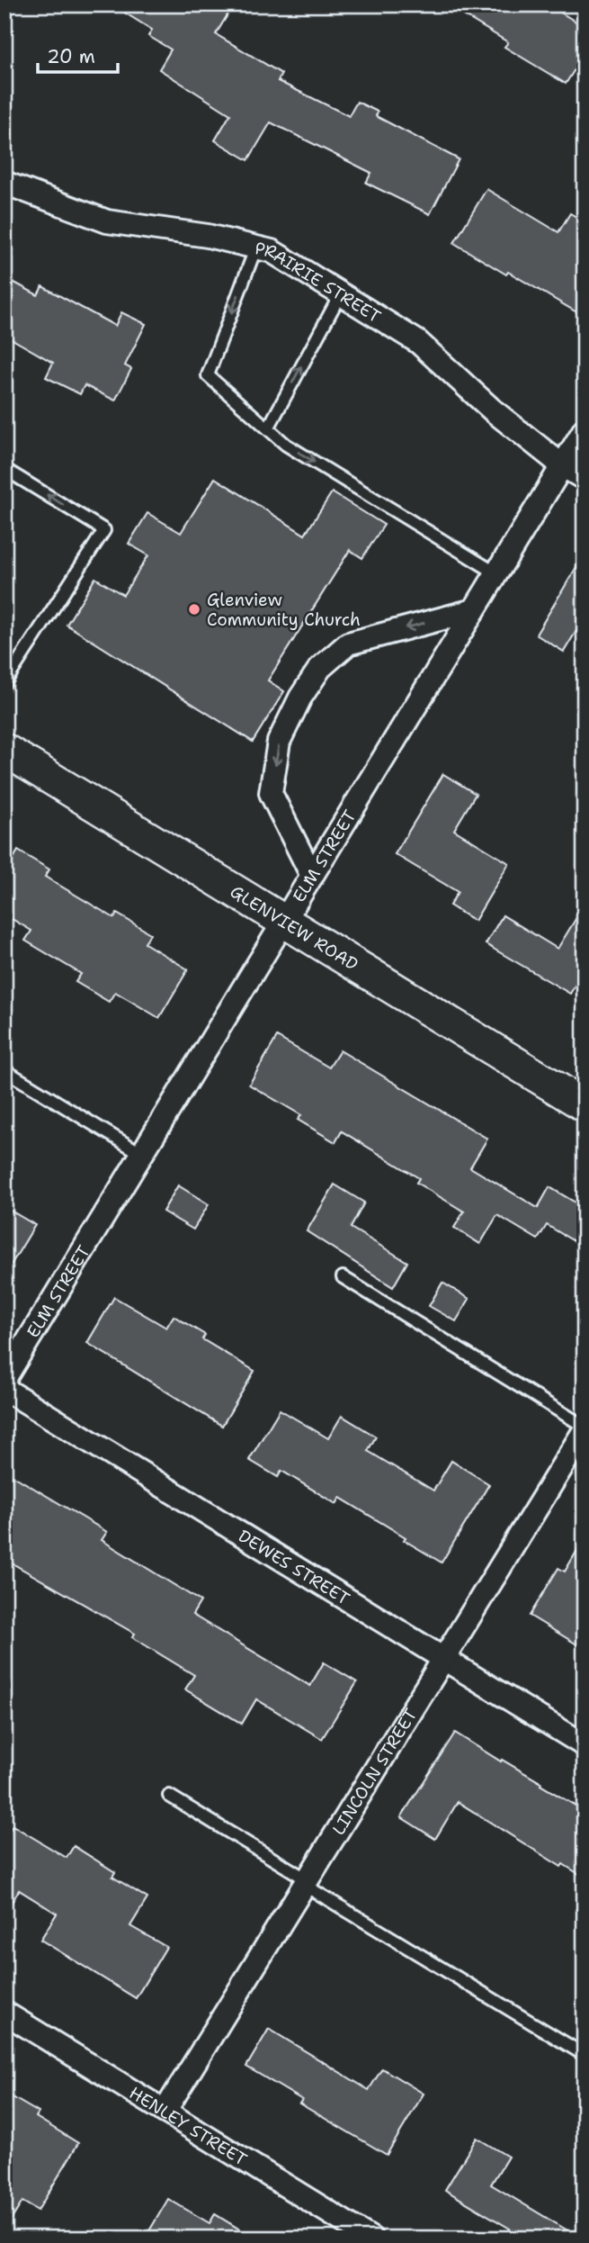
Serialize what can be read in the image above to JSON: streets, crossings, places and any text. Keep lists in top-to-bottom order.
{
  "streets": {
    "main road": ["GLENVIEW ROAD"],
    "street": [
      "PRAIRIE STREET",
      "ELM STREET",
      "DEWES STREET",
      "LINCOLN STREET",
      "HENLEY STREET"
    ]
  },
  "crossings": [
    ["PRAIRIE STREET", "ELM STREET"],
    ["ELM STREET", "GLENVIEW ROAD"],
    ["DEWES STREET", "LINCOLN STREET"],
    ["LINCOLN STREET", "HENLEY STREET"]
  ],
  "places": ["Glenview Community Church"],
  "scale_bar": "20 m"
}
